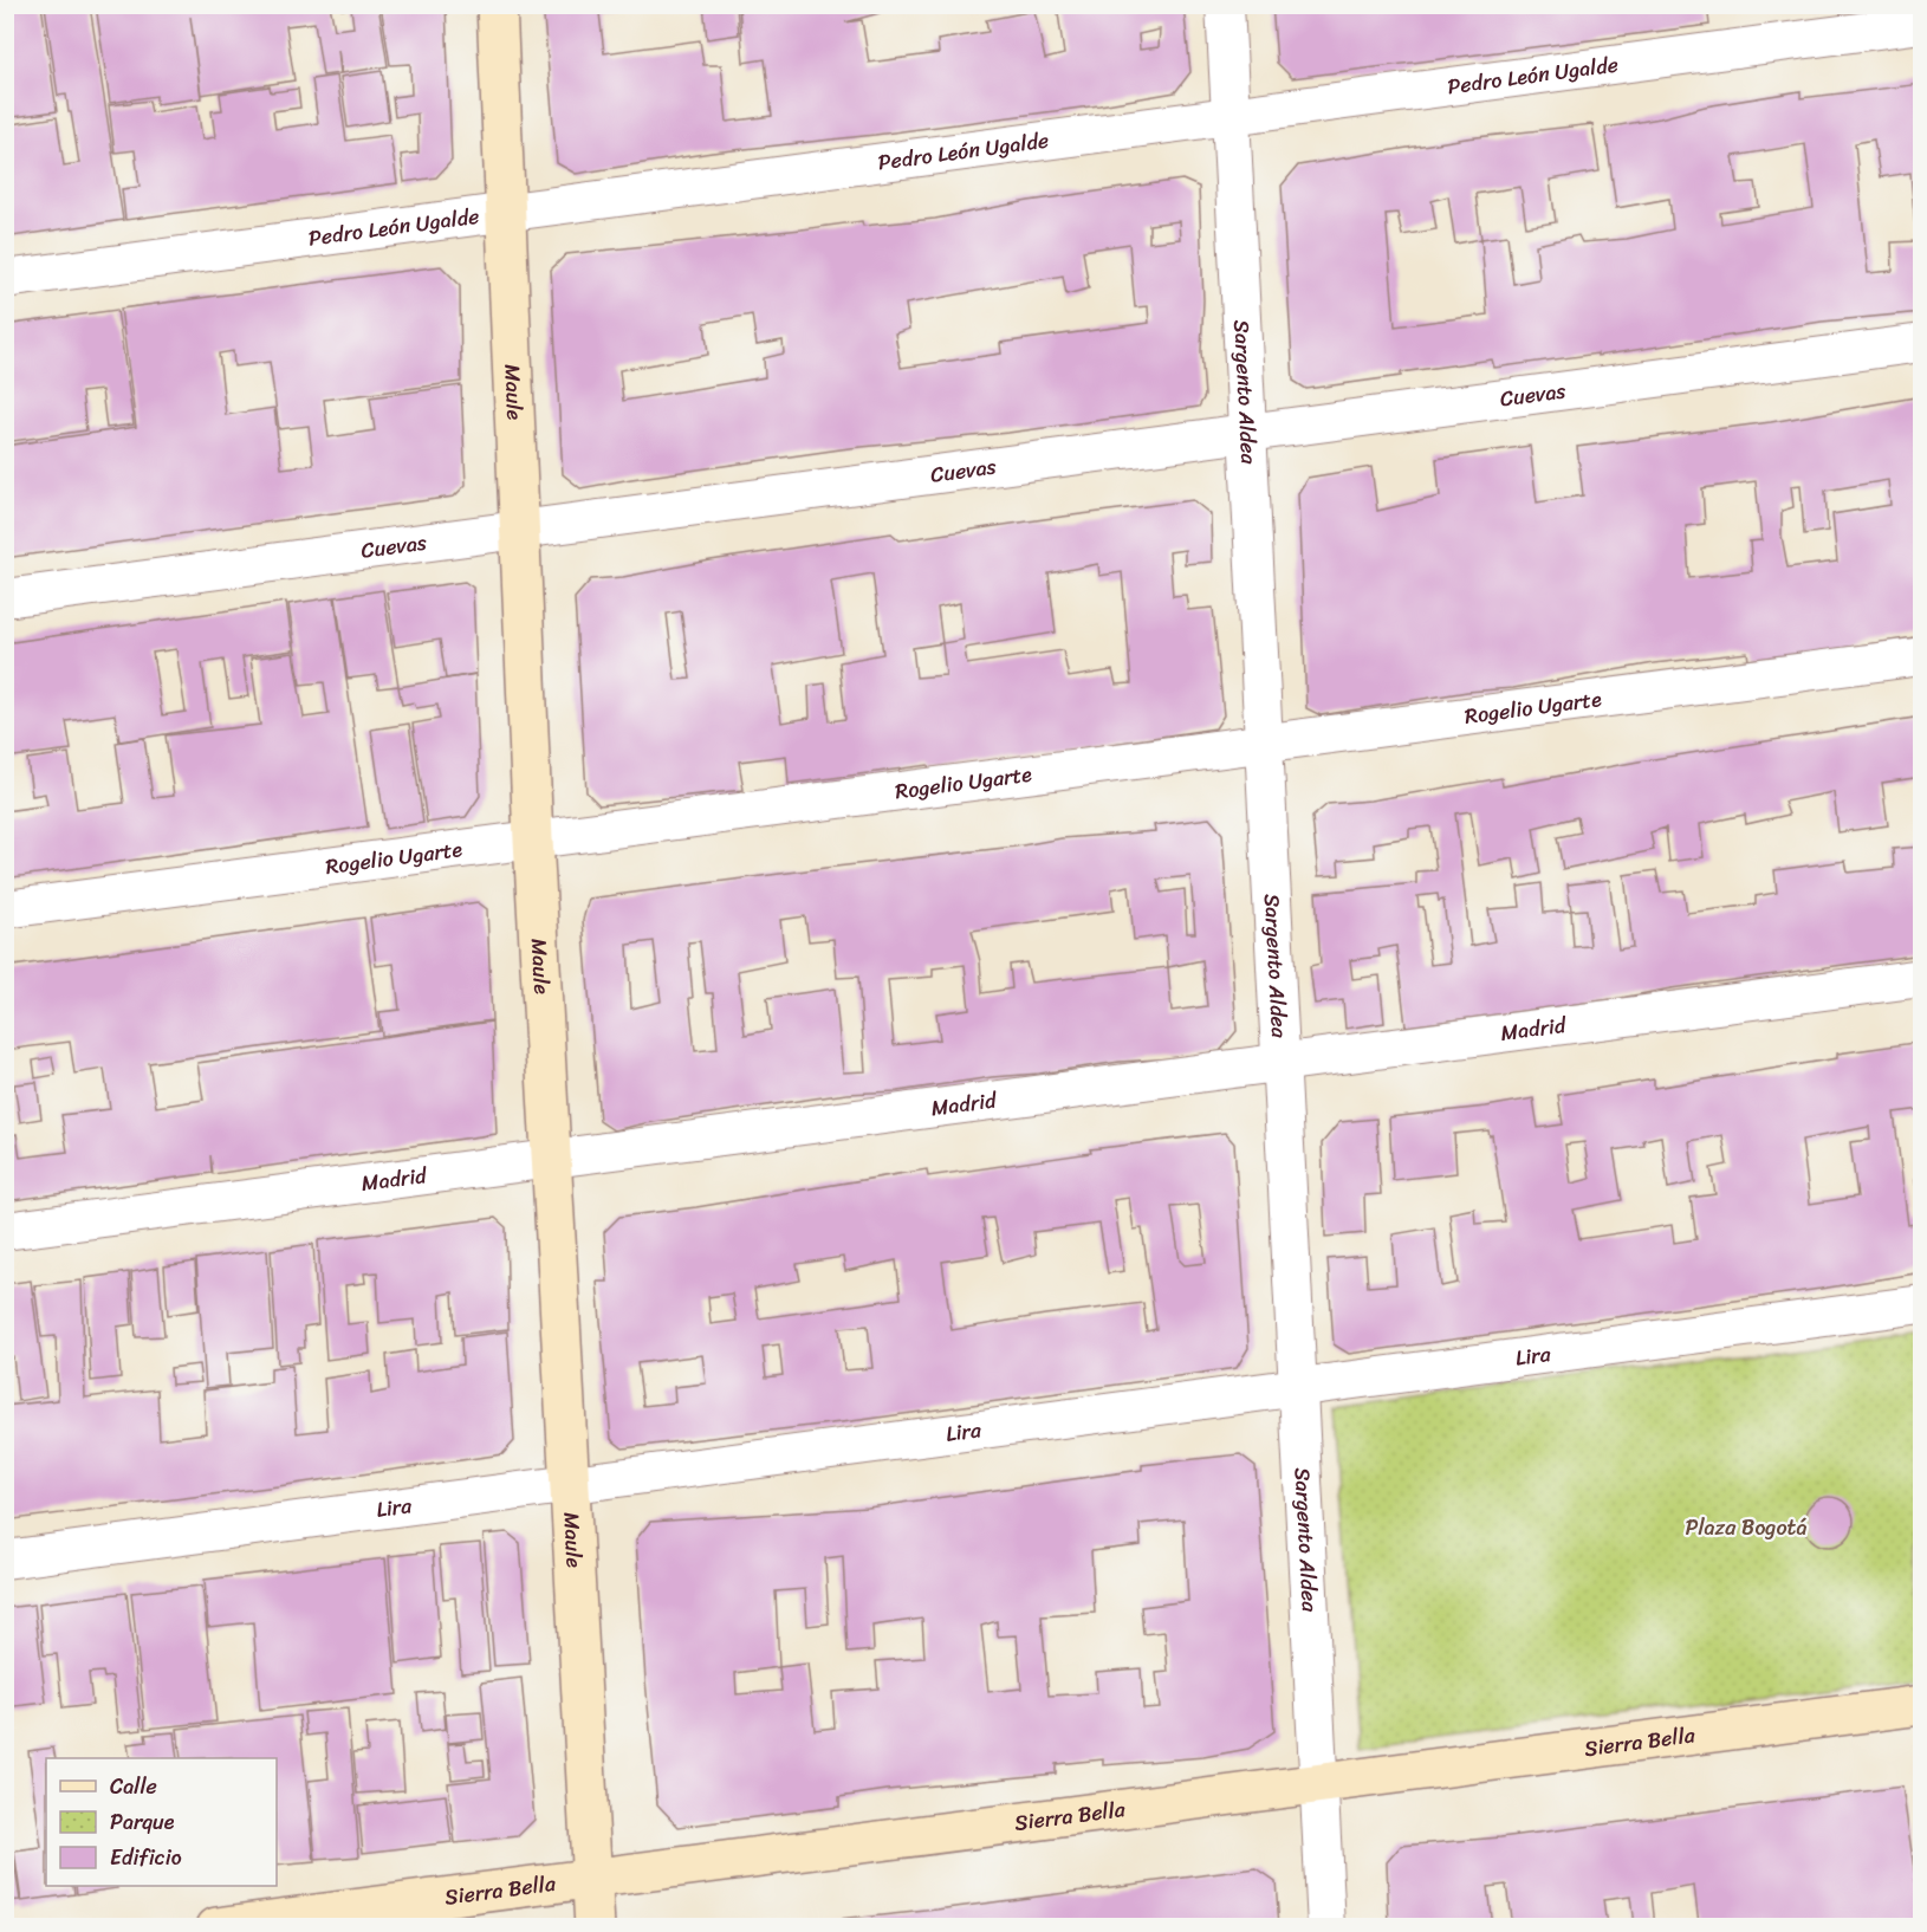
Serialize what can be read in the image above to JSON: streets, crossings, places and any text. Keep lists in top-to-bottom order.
{
  "streets": {
    "street": [
      "Pedro León Ugalde",
      "Maule",
      "Sargento Aldea",
      "Cuevas",
      "Rogelio Ugarte",
      "Madrid",
      "Lira",
      "Sierra Bella"
    ]
  },
  "crossings": [
    ["Pedro León Ugalde", "Maule"],
    ["Pedro León Ugalde", "Sargento Aldea"],
    ["Maule", "Cuevas"],
    ["Maule", "Rogelio Ugarte"],
    ["Maule", "Madrid"],
    ["Maule", "Lira"],
    ["Maule", "Sierra Bella"],
    ["Sargento Aldea", "Cuevas"],
    ["Sargento Aldea", "Rogelio Ugarte"],
    ["Sargento Aldea", "Madrid"],
    ["Sargento Aldea", "Lira"],
    ["Sargento Aldea", "Sierra Bella"]
  ],
  "parks": ["Plaza Bogotá"],
  "legend": ["Calle", "Parque", "Edificio"]
}
